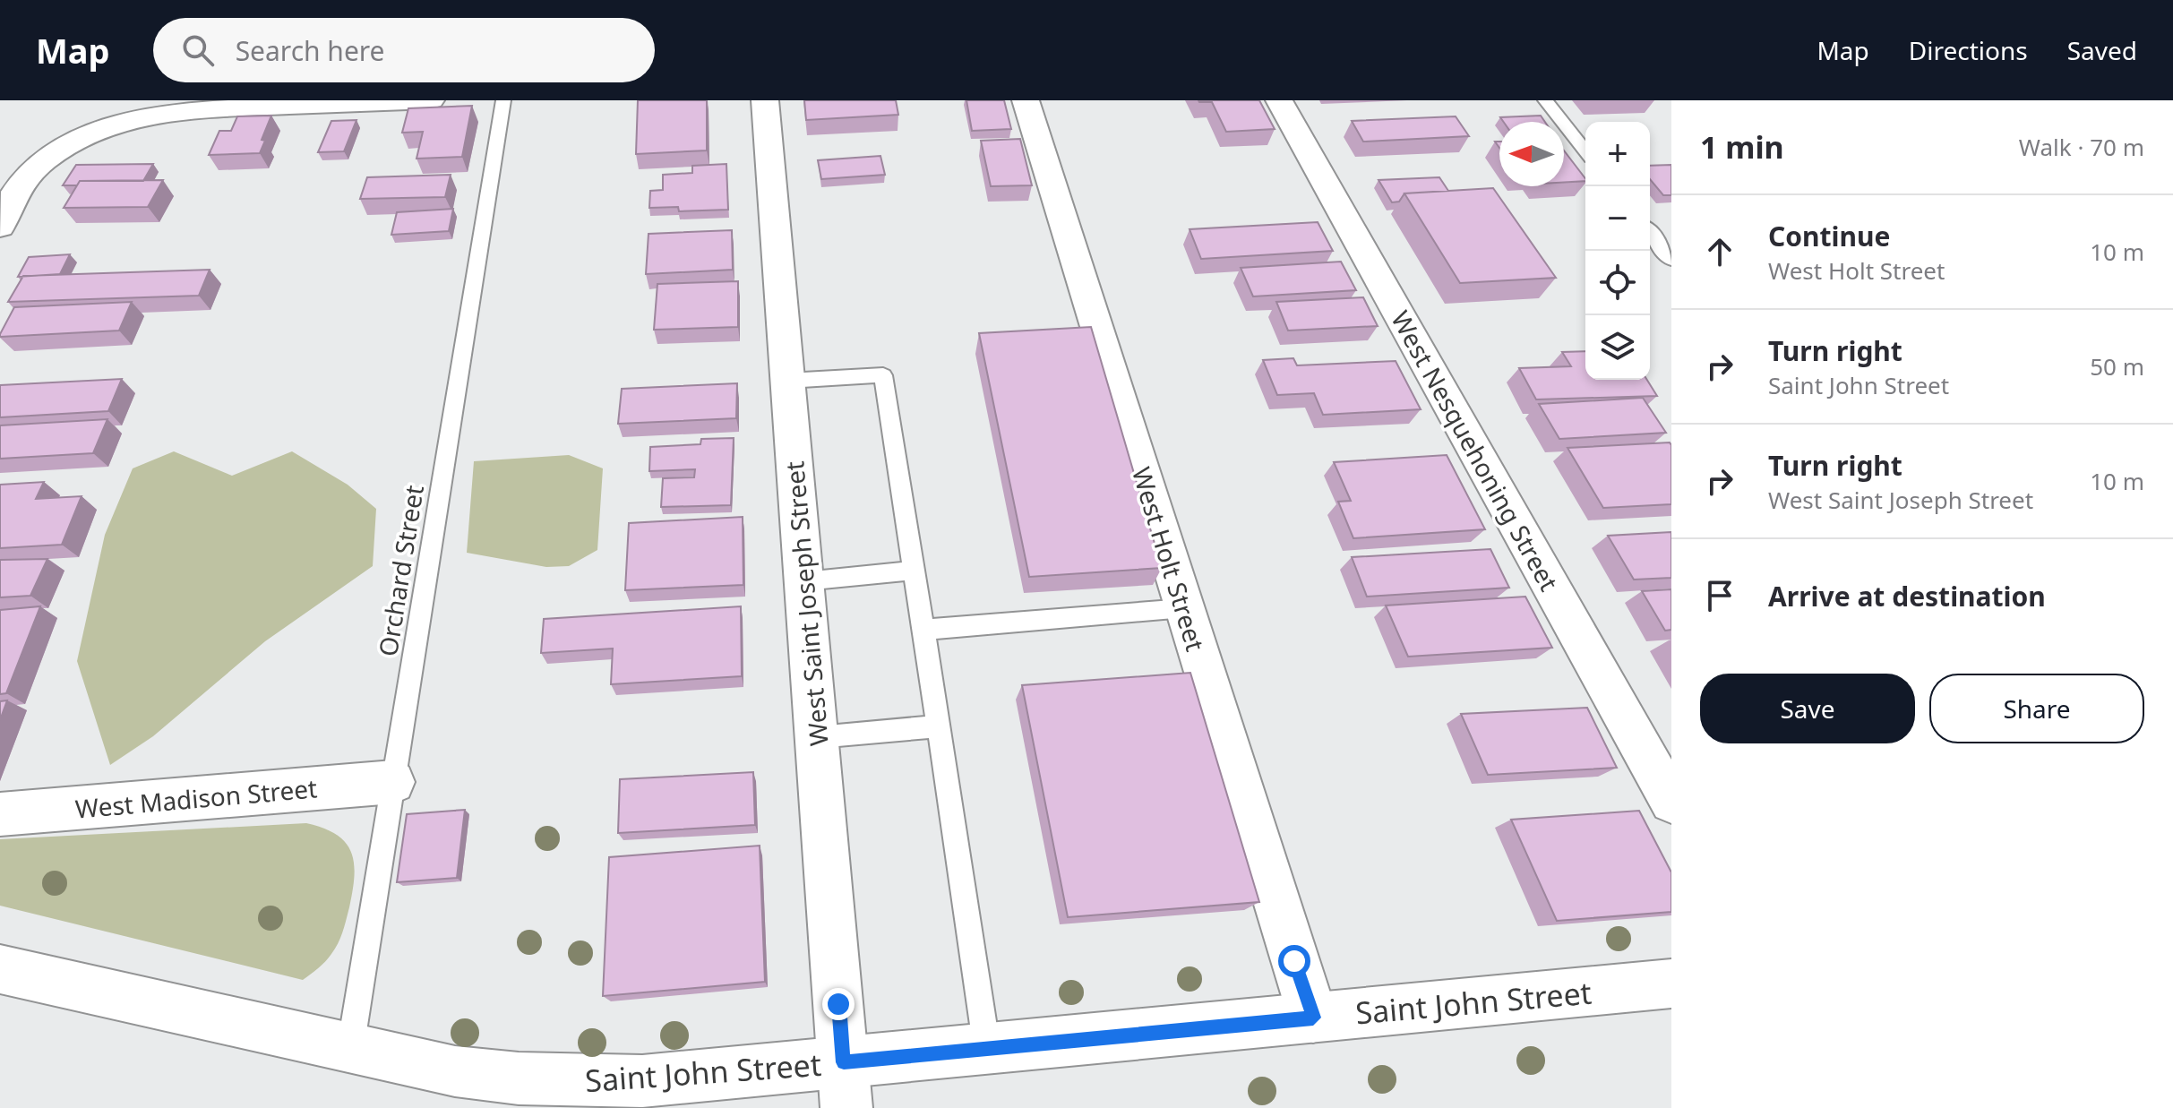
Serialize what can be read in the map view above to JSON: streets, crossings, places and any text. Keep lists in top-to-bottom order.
{
  "streets": {
    "street": [
      "West Nesquehoning Street",
      "West Holt Street",
      "West Saint Joseph Street",
      "West Madison Street",
      "Saint John Street"
    ],
    "lane": ["Orchard Street"]
  },
  "crossings": [
    ["West Holt Street", "Saint John Street"],
    ["Orchard Street", "West Madison Street"],
    ["Orchard Street", "Saint John Street"],
    ["West Saint Joseph Street", "Saint John Street"]
  ],
  "north": "left",
  "page": {
    "header": "Map",
    "search": "Search here",
    "nav": ["Map", "Directions", "Saved"],
    "heading": ["1 min", "Walk · 70 m"],
    "map_buttons": ["+", "−"],
    "list": [
      ["Continue", "West Holt Street", "10 m"],
      ["Turn right", "Saint John Street", "50 m"],
      ["Turn right", "West Saint Joseph Street", "10 m"],
      "Arrive at destination"
    ],
    "buttons": ["Save", "Share"]
  }
}
